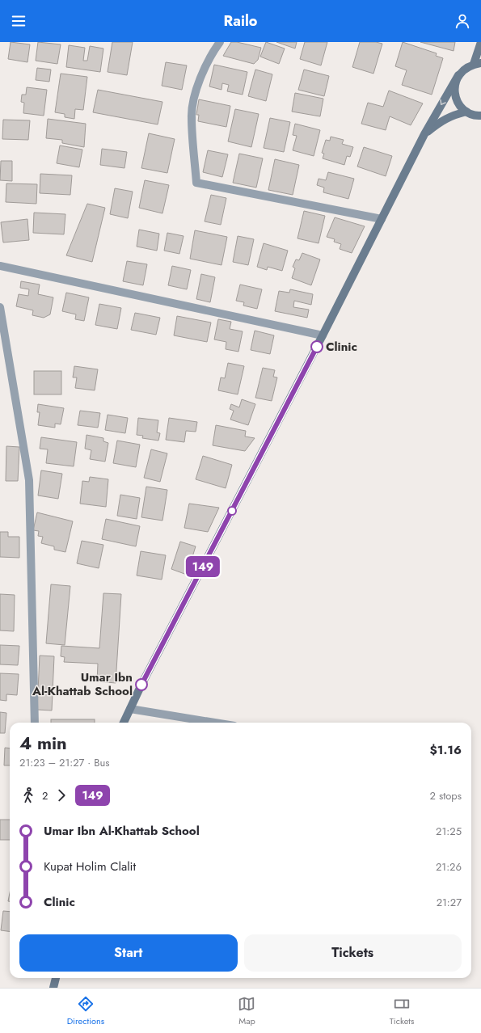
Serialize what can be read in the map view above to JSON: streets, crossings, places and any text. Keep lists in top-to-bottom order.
{
  "places": ["Clinic", "Umar Ibn Al-Khattab School"],
  "lines": ["bus line 149"],
  "page": {
    "header": "Railo",
    "on_map": "149",
    "heading": ["4 min", "21:23 – 21:27 · Bus", "$1.16"],
    "legs": ["2", "149", "2 stops"],
    "list": [
      {
        "name": "Umar Ibn Al-Khattab School",
        "value": "21:25"
      },
      {
        "name": "Kupat Holim Clalit",
        "value": "21:26"
      },
      {
        "name": "Clinic",
        "value": "21:27"
      }
    ],
    "buttons": ["Start", "Tickets"],
    "tabs": ["Directions", "Map", "Tickets"]
  }
}
